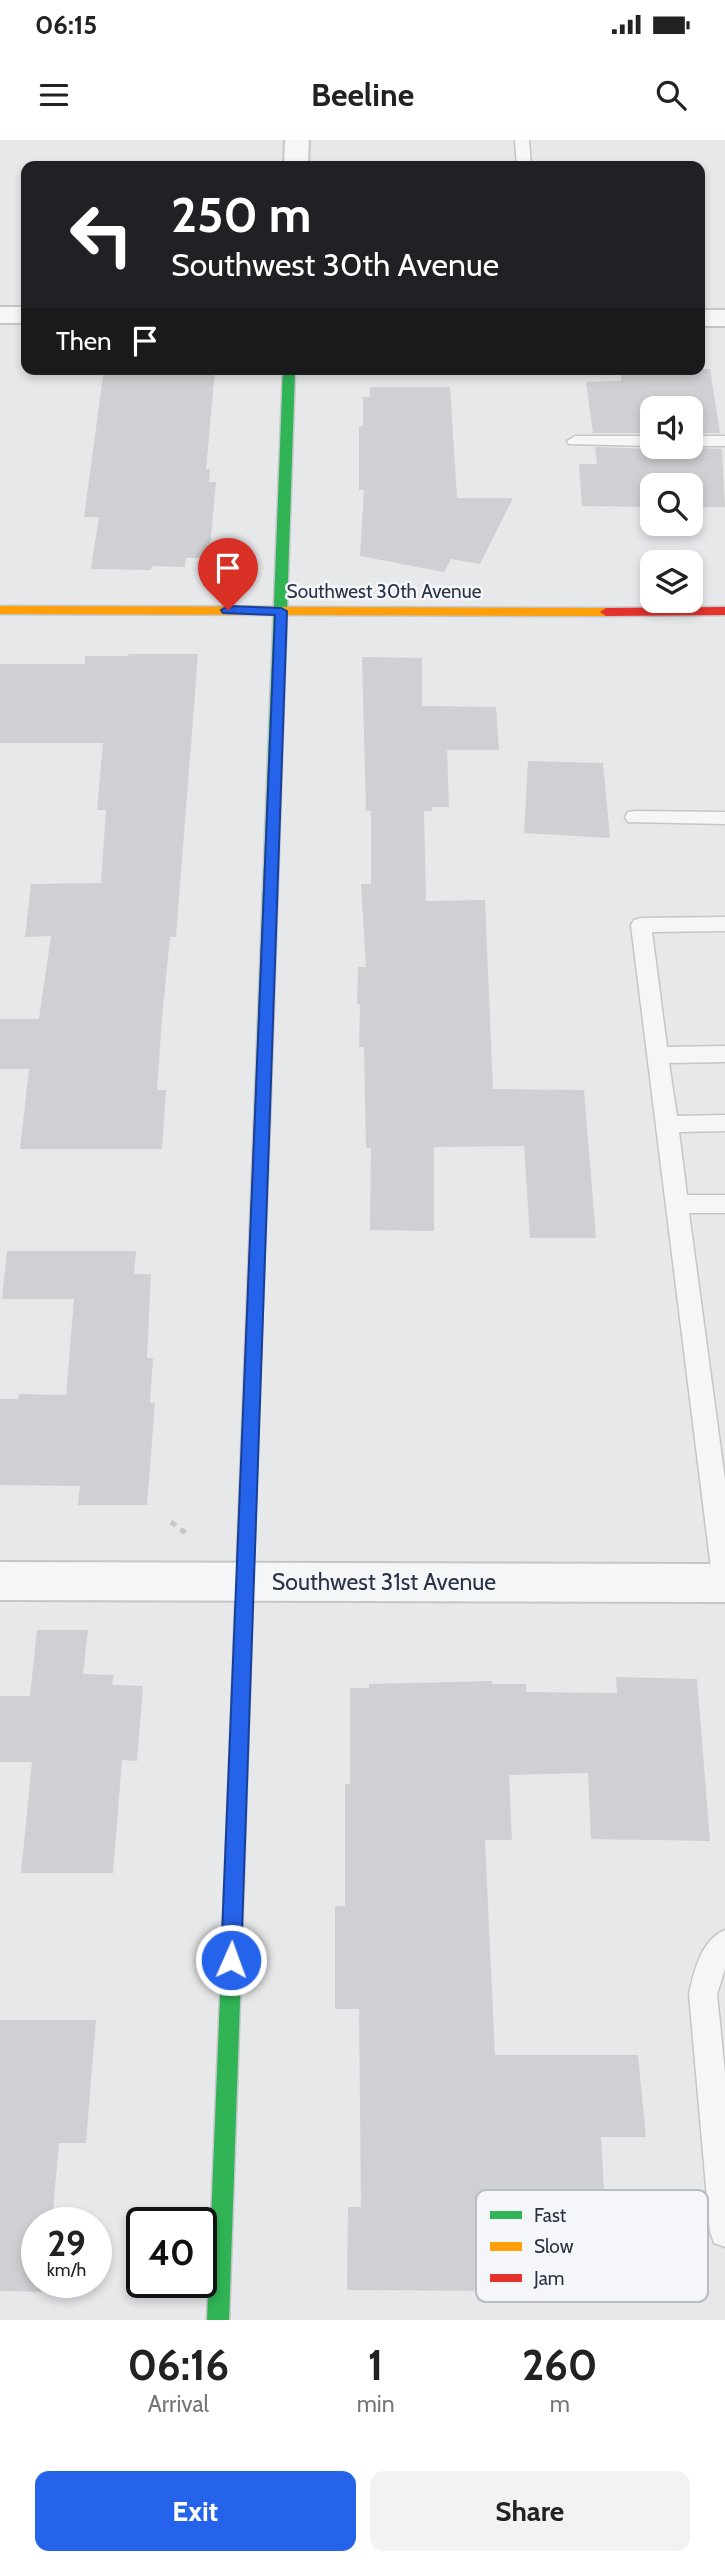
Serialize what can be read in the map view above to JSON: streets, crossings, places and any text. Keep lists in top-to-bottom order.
{
  "streets": {
    "street": ["Southwest 30th Avenue", "Southwest 31st Avenue"]
  },
  "legend": ["Fast", "Slow", "Jam"],
  "page": {
    "status": "06:15",
    "header": "Beeline",
    "turn": ["250 m", "Southwest 30th Avenue"],
    "then": "Then",
    "speed": "29 km/h",
    "limit": "40",
    "eta": [
      "06:16",
      "Arrival",
      "1",
      "min",
      "260",
      "m"
    ],
    "buttons": ["Exit", "Share"]
  }
}
